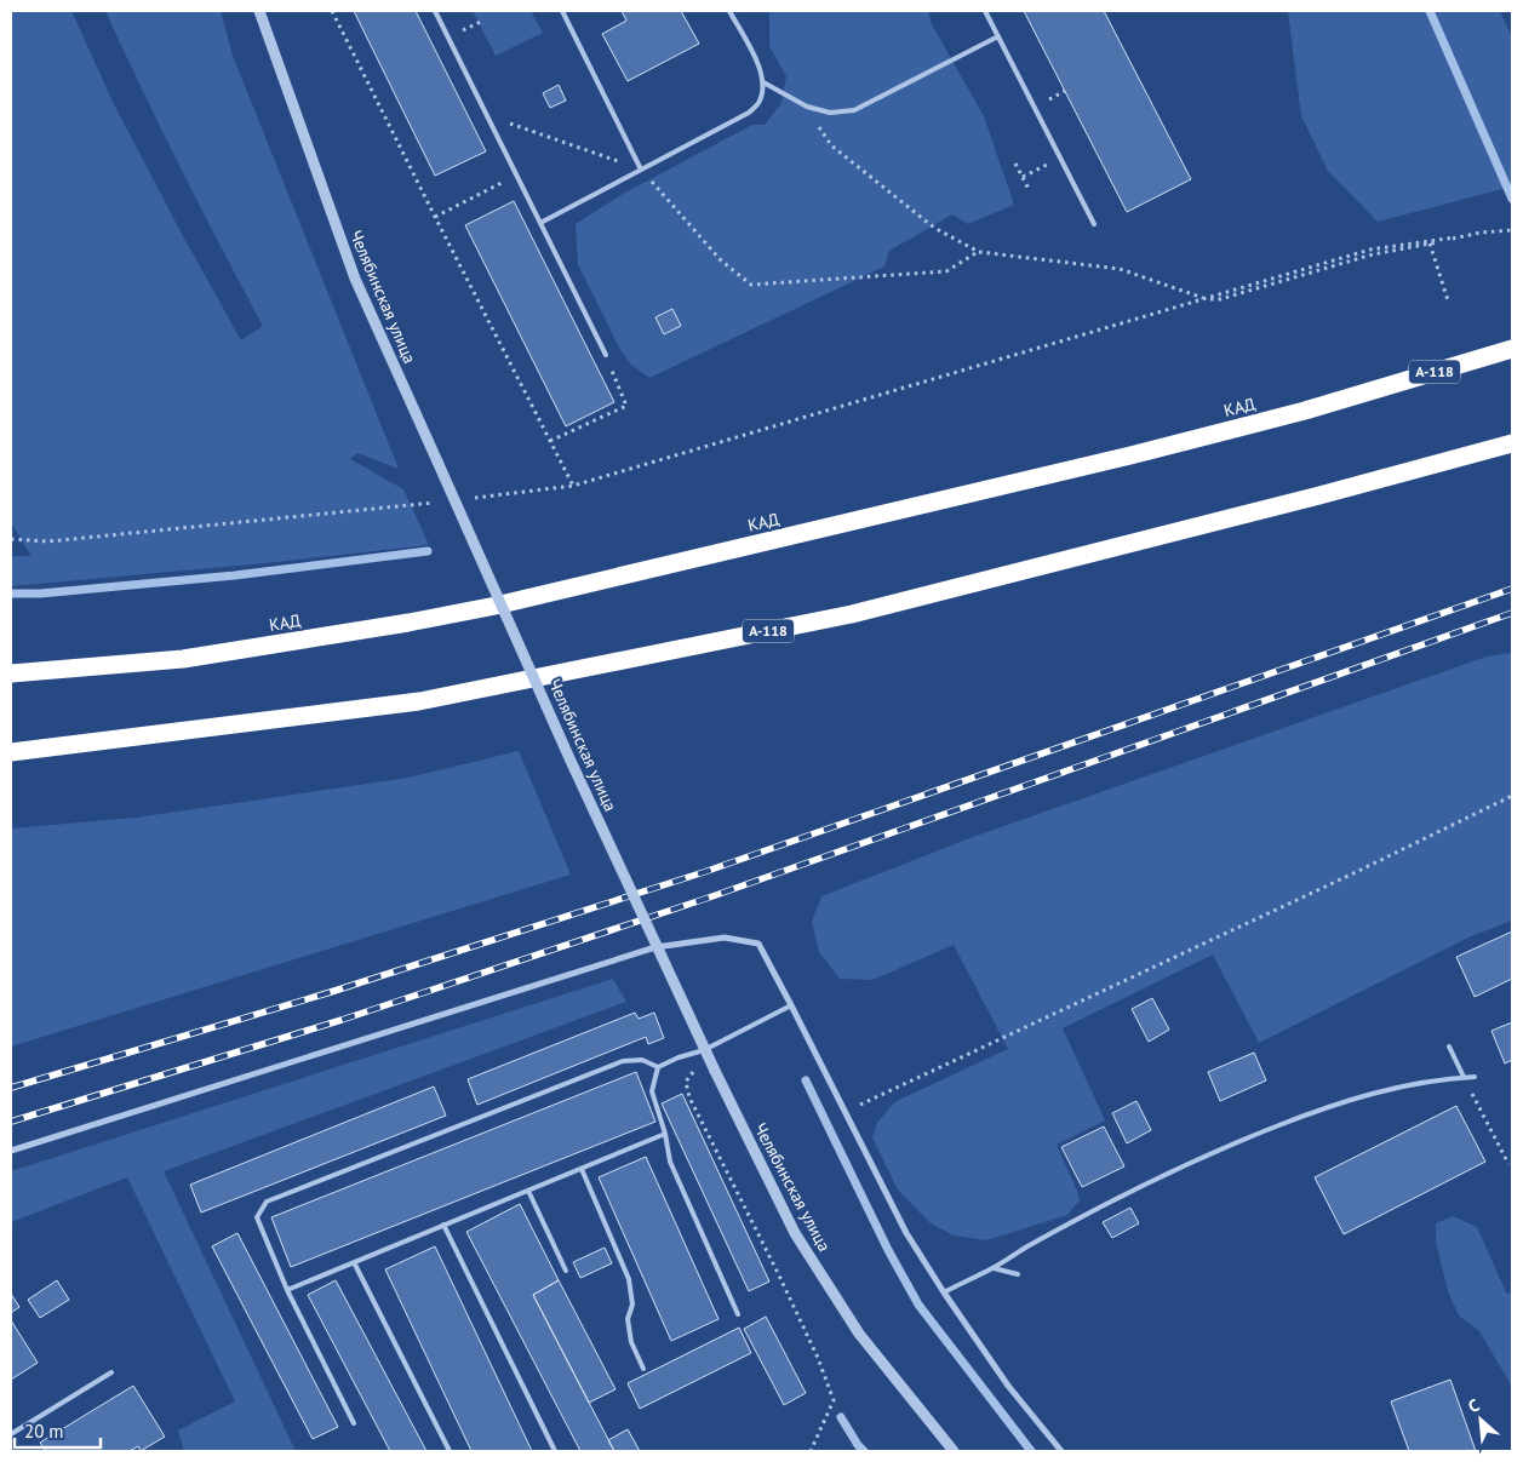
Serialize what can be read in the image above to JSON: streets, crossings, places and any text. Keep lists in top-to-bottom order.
{
  "streets": {
    "highway": ["А-118", "КАД"],
    "street": ["Челябинская улица"]
  },
  "scale_bar": "20 m",
  "north": "top left"
}
